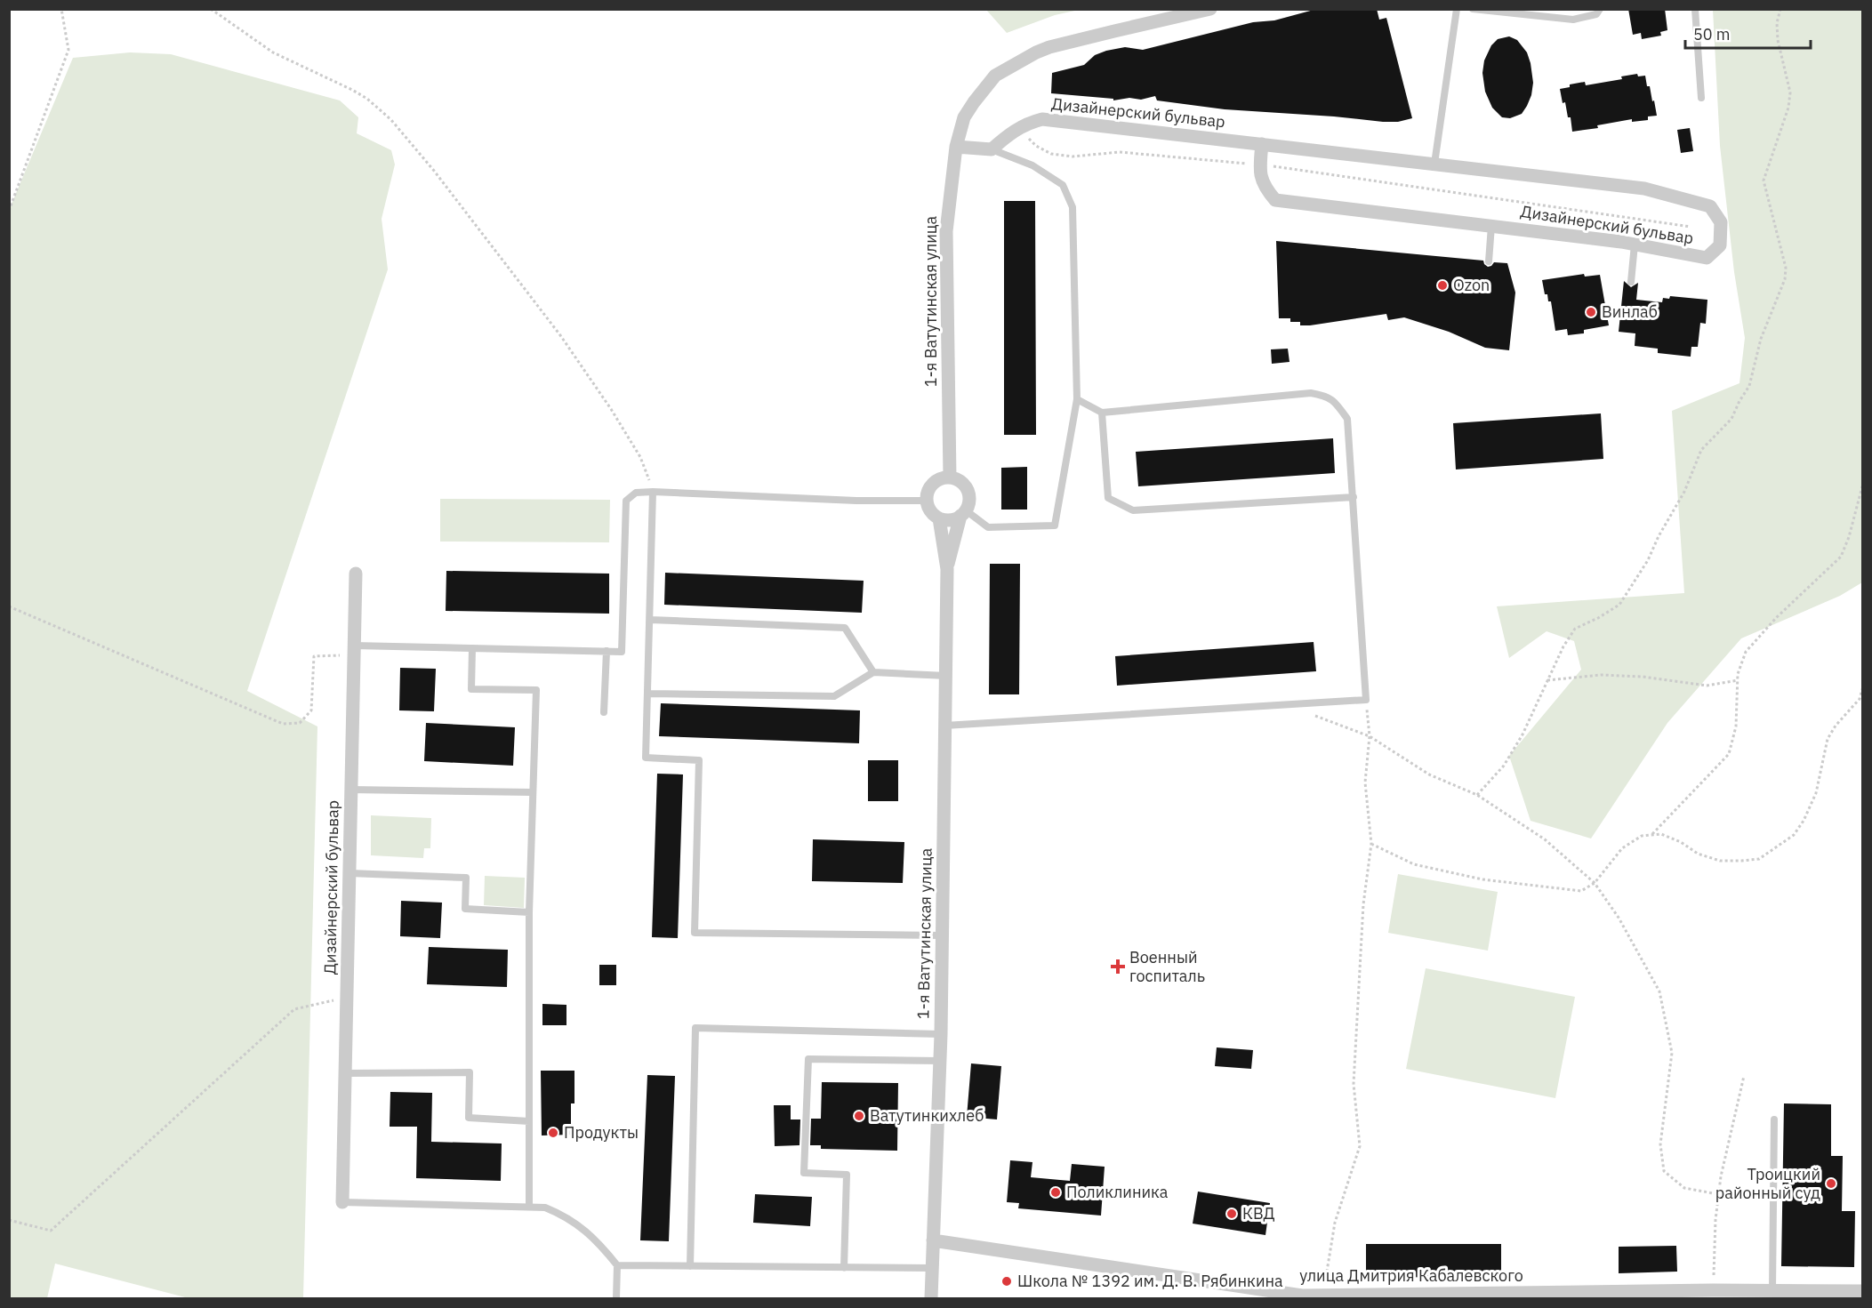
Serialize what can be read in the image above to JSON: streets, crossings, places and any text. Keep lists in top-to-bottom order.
{
  "streets": {
    "street": ["Дизайнерский бульвар", "1-я Ватутинская улица", "улица Дмитрия Кабалевского"]
  },
  "crossings": [
    ["1-я Ватутинская улица", "улица Дмитрия Кабалевского"]
  ],
  "places": {
    "other": [
      "Ozon",
      "Винлаб",
      "Ватутинкихлеб",
      "Продукты",
      "Троицкий районный суд",
      "Поликлиника",
      "КВД",
      "Школа № 1392 им. Д. В. Рябинкина"
    ],
    "health": ["Военный госпиталь"]
  },
  "scale_bar": "50 m"
}
